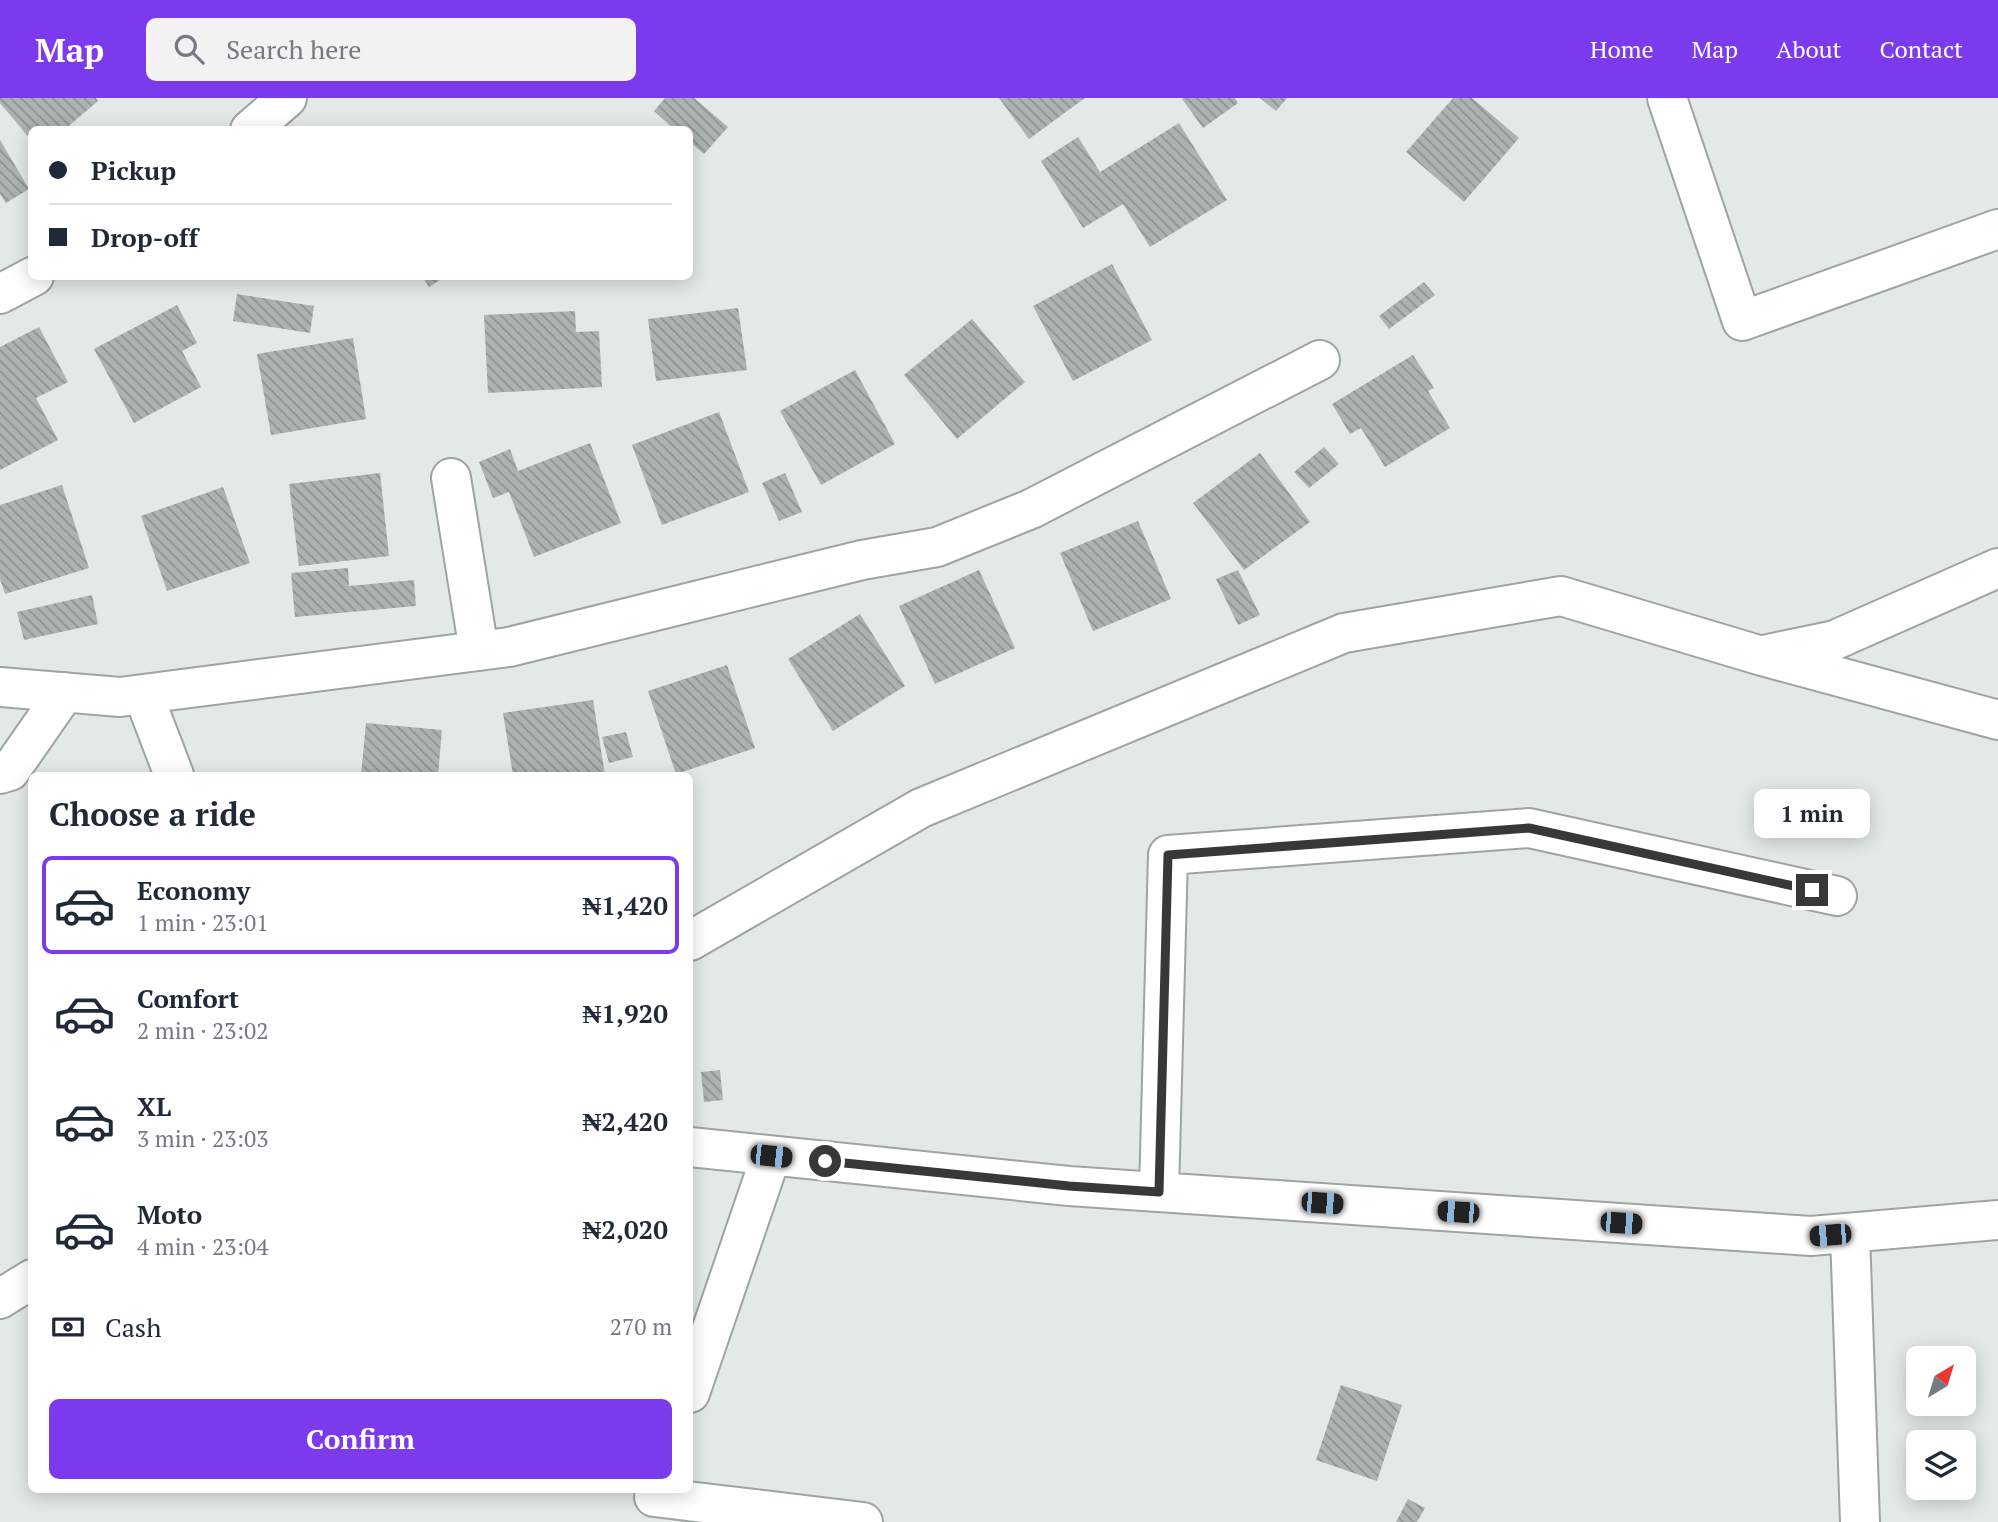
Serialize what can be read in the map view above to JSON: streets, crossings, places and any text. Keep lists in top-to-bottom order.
{
  "north": "top right",
  "page": {
    "header": "Map",
    "search": "Search here",
    "nav": [
      "Home",
      "Map",
      "About",
      "Contact"
    ],
    "banner": ["Pickup", "Drop-off"],
    "heading": "Choose a ride",
    "bubble": "1 min",
    "list": [
      {
        "name": "Economy",
        "note": "1 min · 23:01",
        "value": "₦1,420"
      },
      {
        "name": "Comfort",
        "note": "2 min · 23:02",
        "value": "₦1,920"
      },
      {
        "name": "XL",
        "note": "3 min · 23:03",
        "value": "₦2,420"
      },
      {
        "name": "Moto",
        "note": "4 min · 23:04",
        "value": "₦2,020"
      }
    ],
    "pay": ["Cash", "270 m"],
    "buttons": "Confirm"
  }
}
